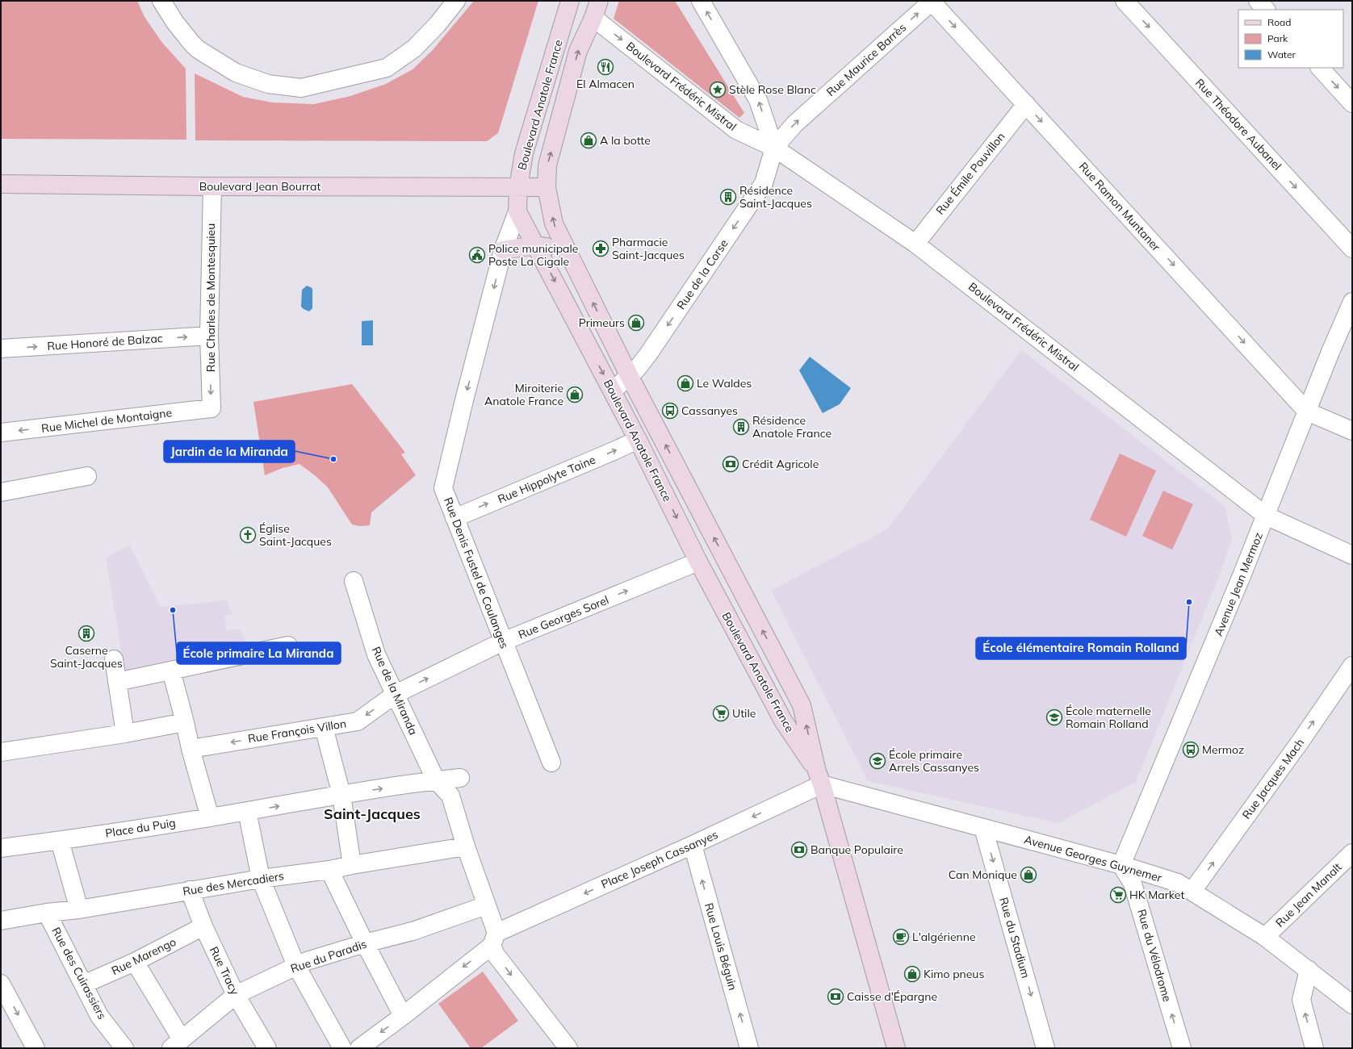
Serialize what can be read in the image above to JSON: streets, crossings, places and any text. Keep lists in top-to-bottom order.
{
  "streets": {
    "main road": ["Boulevard Anatole France", "Boulevard Jean Bourrat"],
    "street": [
      "Rue Maurice Barrès",
      "Boulevard Frédéric Mistral",
      "Rue Théodore Aubanel",
      "Rue Émile Pouvillon",
      "Rue Ramon Muntaner",
      "Rue de la Corse",
      "Rue Charles de Montesquieu",
      "Rue Honoré de Balzac",
      "Rue Michel de Montaigne",
      "Rue Hippolyte Taine",
      "Rue Denis Fustel de Coulanges",
      "Avenue Jean Mermoz",
      "Rue Georges Sorel",
      "Rue de la Miranda",
      "Rue François Villon",
      "Rue Jacques Mach",
      "Place du Puig",
      "Avenue Georges Guynemer",
      "Place Joseph Cassanyes",
      "Rue des Mercadiers",
      "Rue Jean Manalt",
      "Rue du Stadium",
      "Rue Louis Béguin",
      "Rue du Vélodrome",
      "Rue Marengo",
      "Rue du Paradis",
      "Rue Tracy",
      "Rue des Cuirassiers"
    ]
  },
  "crossings": [
    ["Rue Maurice Barrès", "Boulevard Frédéric Mistral"],
    ["Rue Maurice Barrès", "Rue Ramon Muntaner"],
    ["Rue Maurice Barrès", "Rue de la Corse"],
    ["Boulevard Frédéric Mistral", "Boulevard Anatole France"],
    ["Boulevard Frédéric Mistral", "Rue Émile Pouvillon"],
    ["Boulevard Frédéric Mistral", "Rue de la Corse"],
    ["Boulevard Frédéric Mistral", "Avenue Jean Mermoz"],
    ["Boulevard Anatole France", "Boulevard Jean Bourrat"],
    ["Boulevard Anatole France", "Rue de la Corse"],
    ["Boulevard Anatole France", "Rue Hippolyte Taine"],
    ["Boulevard Anatole France", "Rue Denis Fustel de Coulanges"],
    ["Boulevard Anatole France", "Rue Georges Sorel"],
    ["Boulevard Anatole France", "Avenue Georges Guynemer"],
    ["Boulevard Anatole France", "Place Joseph Cassanyes"],
    ["Rue Émile Pouvillon", "Rue Ramon Muntaner"],
    ["Boulevard Jean Bourrat", "Rue Charles de Montesquieu"],
    ["Rue Ramon Muntaner", "Avenue Jean Mermoz"],
    ["Rue Charles de Montesquieu", "Rue Honoré de Balzac"],
    ["Rue Charles de Montesquieu", "Rue Michel de Montaigne"],
    ["Rue Hippolyte Taine", "Rue Denis Fustel de Coulanges"],
    ["Rue Denis Fustel de Coulanges", "Rue Georges Sorel"],
    ["Avenue Jean Mermoz", "Avenue Georges Guynemer"],
    ["Avenue Jean Mermoz", "Rue du Vélodrome"],
    ["Rue Georges Sorel", "Rue de la Miranda"],
    ["Rue Georges Sorel", "Rue François Villon"],
    ["Rue de la Miranda", "Rue François Villon"],
    ["Rue de la Miranda", "Place du Puig"],
    ["Rue de la Miranda", "Place Joseph Cassanyes"],
    ["Rue de la Miranda", "Rue des Mercadiers"],
    ["Rue de la Miranda", "Rue du Paradis"],
    ["Rue Jacques Mach", "Avenue Georges Guynemer"],
    ["Avenue Georges Guynemer", "Place Joseph Cassanyes"],
    ["Avenue Georges Guynemer", "Rue Jean Manalt"],
    ["Avenue Georges Guynemer", "Rue du Stadium"],
    ["Avenue Georges Guynemer", "Rue du Vélodrome"],
    ["Place Joseph Cassanyes", "Rue Louis Béguin"],
    ["Rue des Mercadiers", "Rue Tracy"],
    ["Rue des Mercadiers", "Rue des Cuirassiers"],
    ["Rue Marengo", "Rue Tracy"],
    ["Rue Marengo", "Rue des Cuirassiers"],
    ["Rue du Paradis", "Rue Tracy"]
  ],
  "one_way": [
    "Rue Maurice Barrès",
    "Rue Théodore Aubanel",
    "Rue Ramon Muntaner",
    "Rue de la Corse",
    "Rue Hippolyte Taine",
    "Rue Denis Fustel de Coulanges",
    "Rue Georges Sorel",
    "Rue Jacques Mach",
    "Place Joseph Cassanyes",
    "Rue du Stadium",
    "Rue Louis Béguin",
    "Rue du Vélodrome"
  ],
  "districts": ["Saint-Jacques"],
  "places": {
    "restaurant": ["El Almacen"],
    "place": ["Stèle Rose Blanc"],
    "shop": [
      "A la botte",
      "Primeurs",
      "Le Waldes",
      "Miroiterie Anatole France",
      "Can Monique",
      "Kimo pneus"
    ],
    "building": ["Résidence Saint-Jacques", "Résidence Anatole France", "Caserne Saint-Jacques"],
    "pharmacy": ["Pharmacie Saint-Jacques"],
    "public building": ["Police municipale Poste La Cigale"],
    "bus stop": ["Cassanyes", "Mermoz"],
    "other": ["Jardin de la Miranda", "École élémentaire Romain Rolland", "École primaire La Miranda"],
    "bank": ["Crédit Agricole", "Banque Populaire", "Caisse d'Épargne"],
    "church": ["Église Saint-Jacques"],
    "supermarket": ["Utile", "HK Market"],
    "school or university": ["École maternelle Romain Rolland", "École primaire Arrels Cassanyes"],
    "cafe": ["L'algérienne"]
  },
  "legend": ["Road", "Park", "Water"]
}
